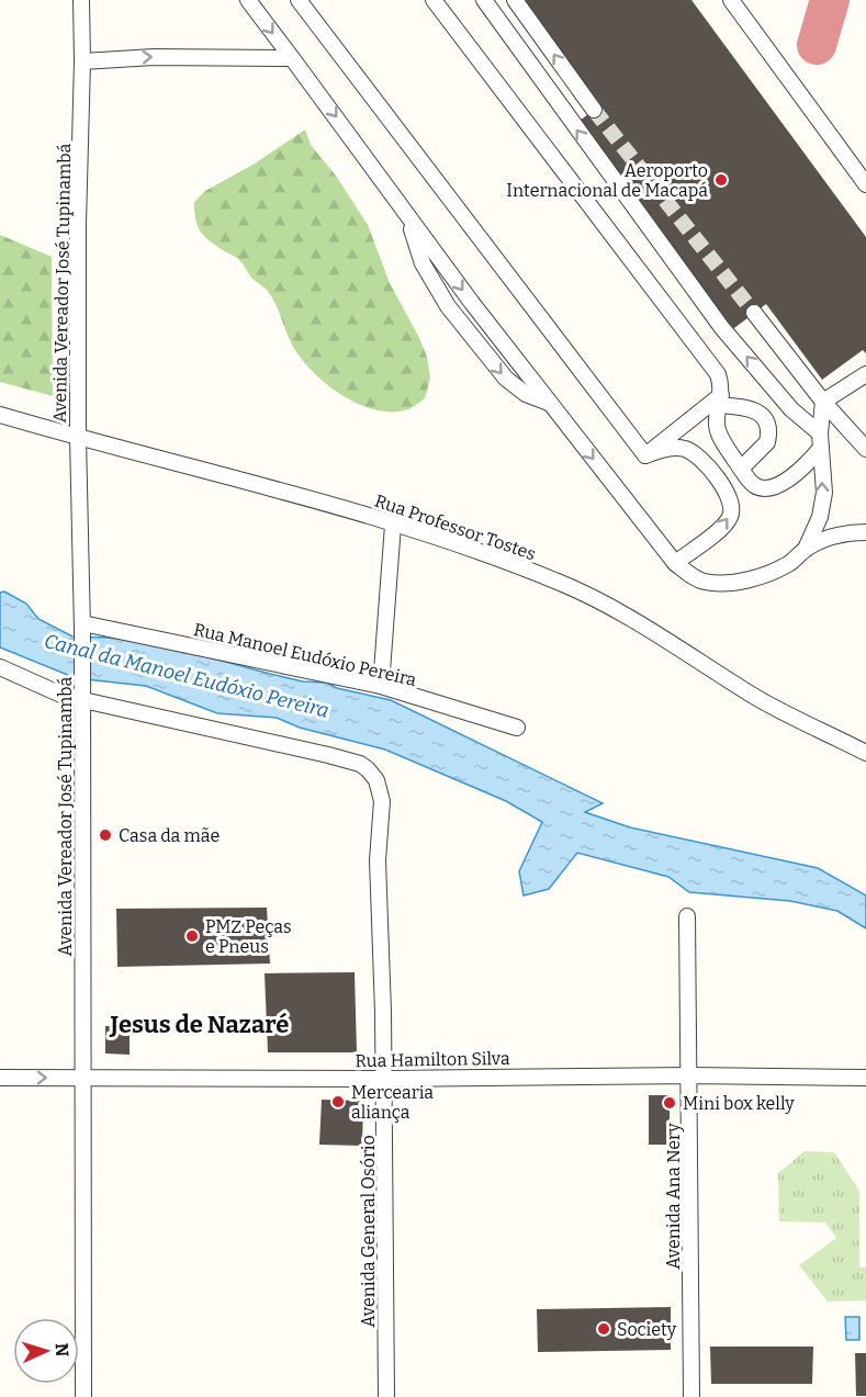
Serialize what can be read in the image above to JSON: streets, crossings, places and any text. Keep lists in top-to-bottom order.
{
  "streets": {
    "street": [
      "Avenida Vereador José Tupinambá",
      "Rua Professor Tostes",
      "Rua Manoel Eudóxio Pereira",
      "Rua Hamilton Silva",
      "Avenida Ana Nery",
      "Avenida General Osório"
    ]
  },
  "crossings": [
    ["Avenida Vereador José Tupinambá", "Rua Professor Tostes"],
    ["Avenida Vereador José Tupinambá", "Rua Manoel Eudóxio Pereira"],
    ["Avenida Vereador José Tupinambá", "Rua Hamilton Silva"],
    ["Avenida Vereador José Tupinambá", "Avenida General Osório"],
    ["Rua Hamilton Silva", "Avenida Ana Nery"],
    ["Rua Hamilton Silva", "Avenida General Osório"]
  ],
  "districts": ["Jesus de Nazaré"],
  "water": ["Canal da Manoel Eudóxio Pereira"],
  "places": [
    "Aeroporto Internacional de Macapá",
    "Casa da mãe",
    "PMZ Peças e Pneus",
    "Mercearia aliança",
    "Mini box kelly",
    "Society"
  ],
  "north": "right"
}
